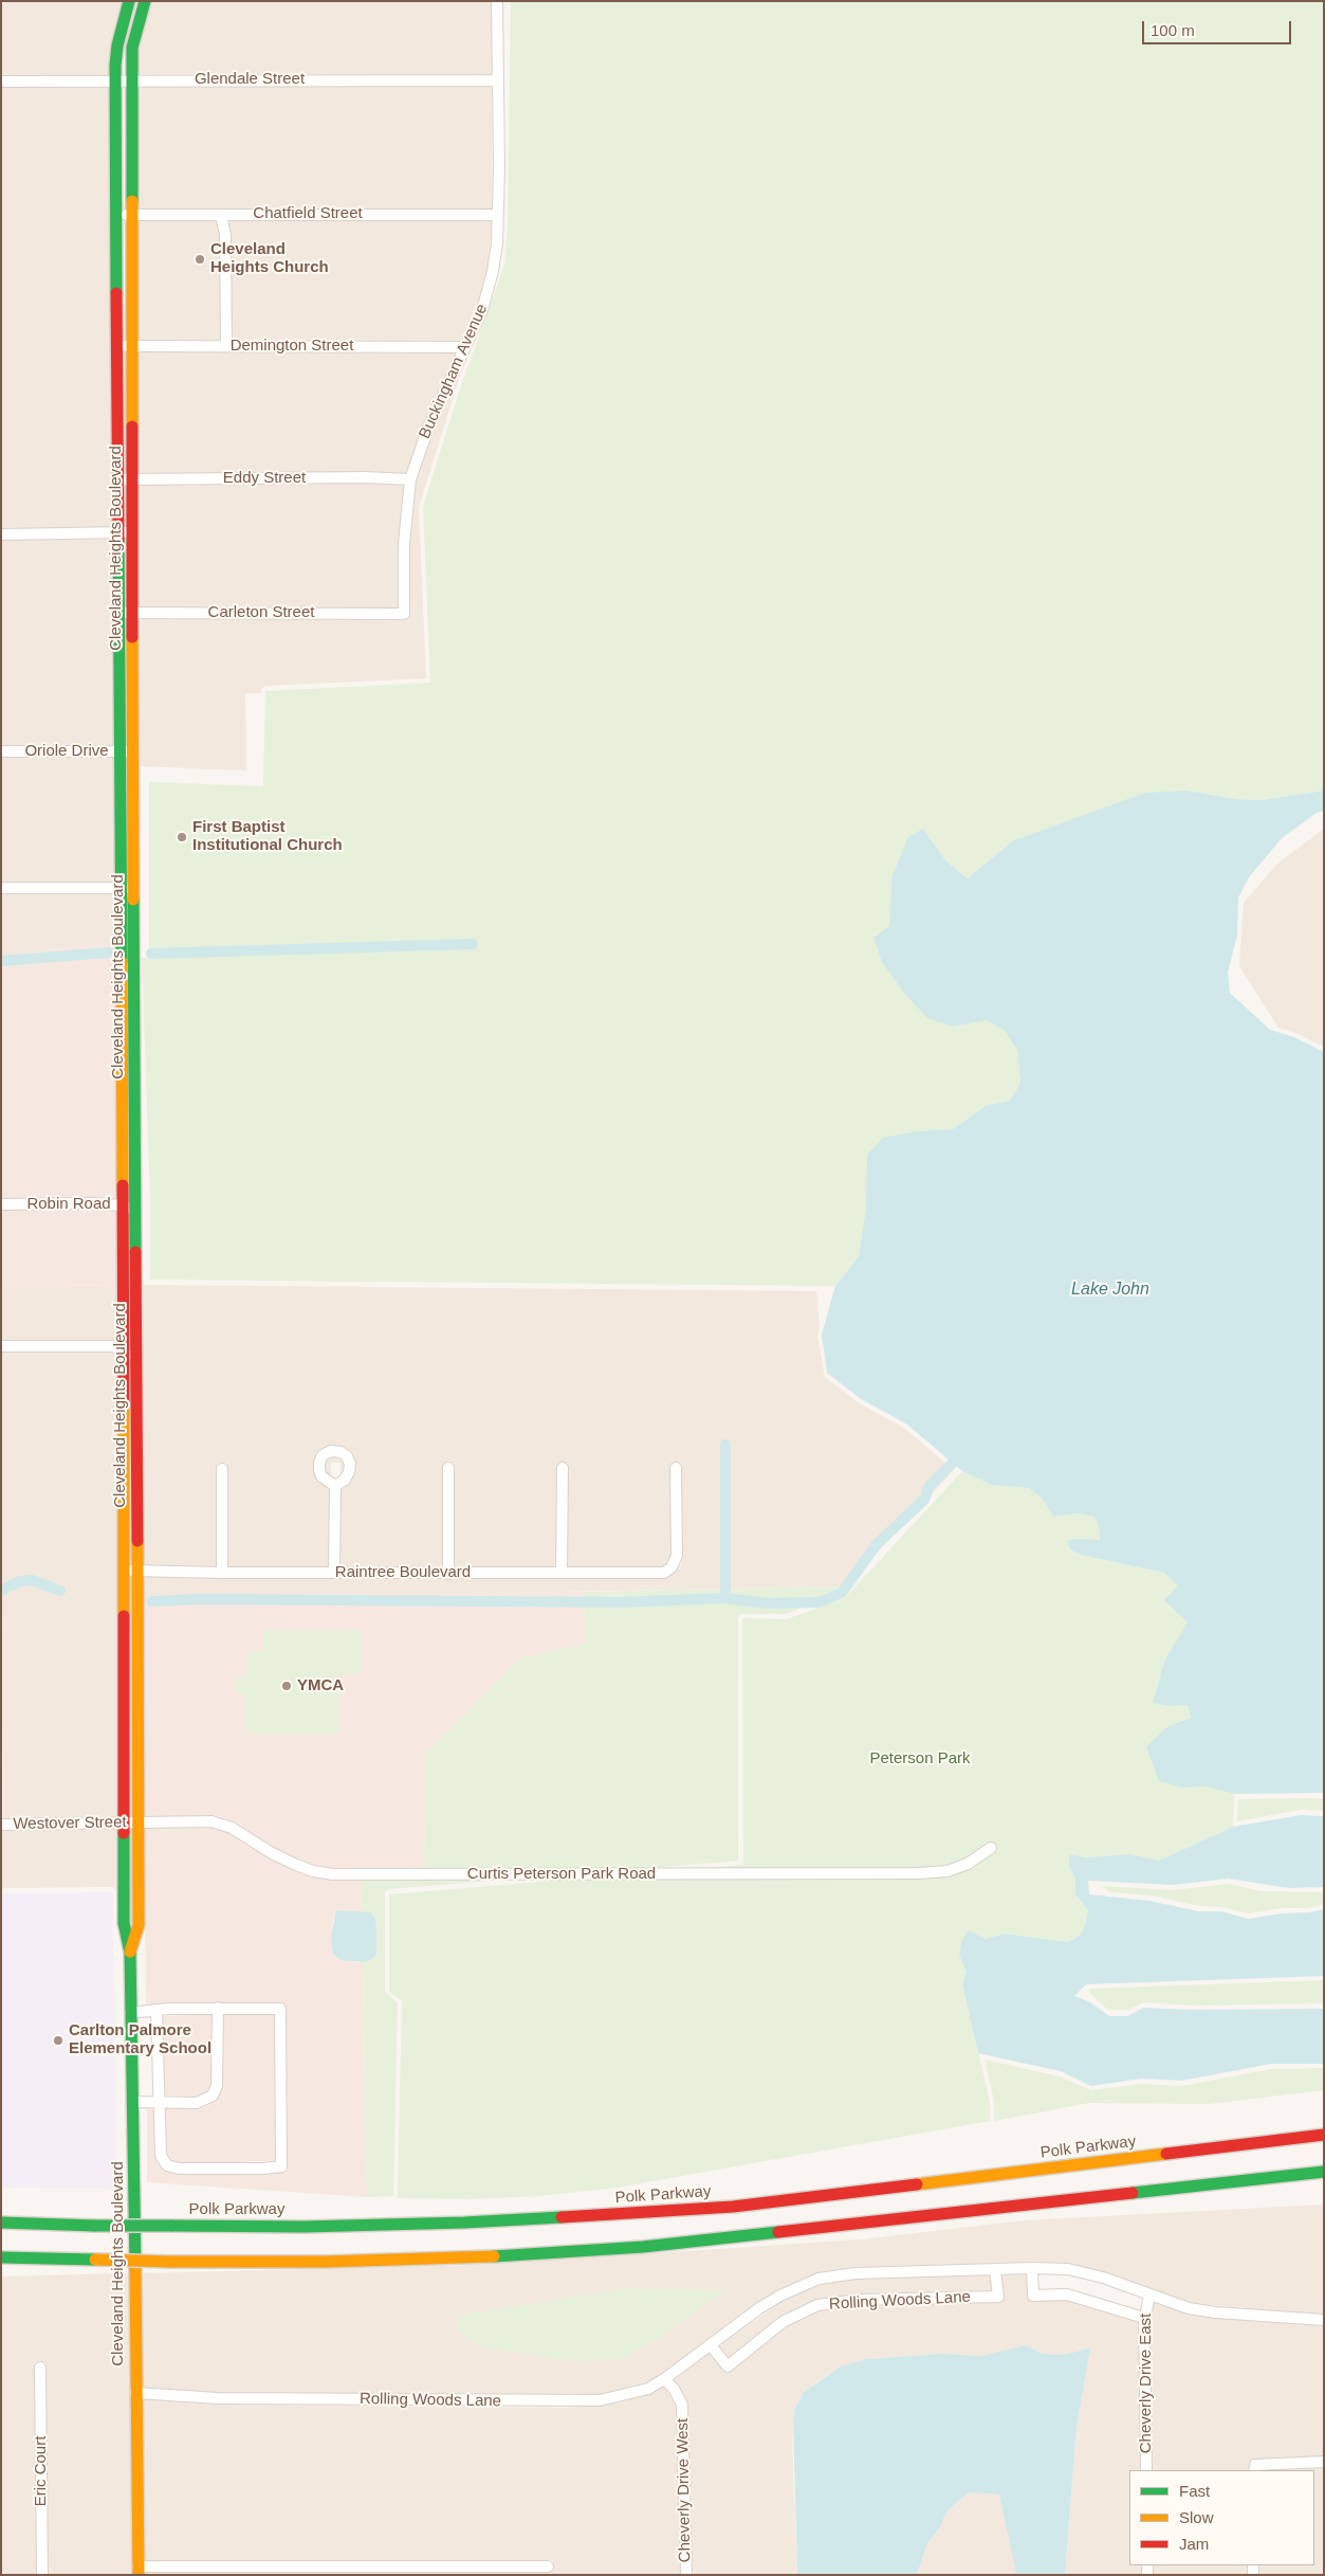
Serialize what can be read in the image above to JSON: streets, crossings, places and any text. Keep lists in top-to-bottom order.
{
  "streets": {
    "main road": ["Cleveland Heights Boulevard", "Polk Parkway"],
    "street": [
      "Glendale Street",
      "Chatfield Street",
      "Demington Street",
      "Buckingham Avenue",
      "Eddy Street",
      "Carleton Street",
      "Oriole Drive",
      "Robin Road",
      "Raintree Boulevard",
      "Westover Street",
      "Curtis Peterson Park Road",
      "Rolling Woods Lane",
      "Cheverly Drive East",
      "Eric Court",
      "Cheverly Drive West"
    ]
  },
  "crossings": [
    ["Glendale Street", "Buckingham Avenue"],
    ["Glendale Street", "Cleveland Heights Boulevard"],
    ["Chatfield Street", "Buckingham Avenue"],
    ["Chatfield Street", "Cleveland Heights Boulevard"],
    ["Demington Street", "Buckingham Avenue"],
    ["Demington Street", "Cleveland Heights Boulevard"],
    ["Buckingham Avenue", "Eddy Street"],
    ["Buckingham Avenue", "Carleton Street"],
    ["Eddy Street", "Cleveland Heights Boulevard"],
    ["Cleveland Heights Boulevard", "Carleton Street"],
    ["Cleveland Heights Boulevard", "Oriole Drive"],
    ["Cleveland Heights Boulevard", "Robin Road"],
    ["Cleveland Heights Boulevard", "Raintree Boulevard"],
    ["Cleveland Heights Boulevard", "Westover Street"],
    ["Cleveland Heights Boulevard", "Curtis Peterson Park Road"],
    ["Cleveland Heights Boulevard", "Rolling Woods Lane"],
    ["Westover Street", "Curtis Peterson Park Road"],
    ["Rolling Woods Lane", "Cheverly Drive East"],
    ["Rolling Woods Lane", "Cheverly Drive West"]
  ],
  "water": ["Lake John"],
  "parks": ["Peterson Park"],
  "places": [
    "Cleveland Heights Church",
    "First Baptist Institutional Church",
    "YMCA",
    "Carlton Palmore Elementary School"
  ],
  "legend": ["Fast", "Slow", "Jam"],
  "scale_bar": "100 m"
}
